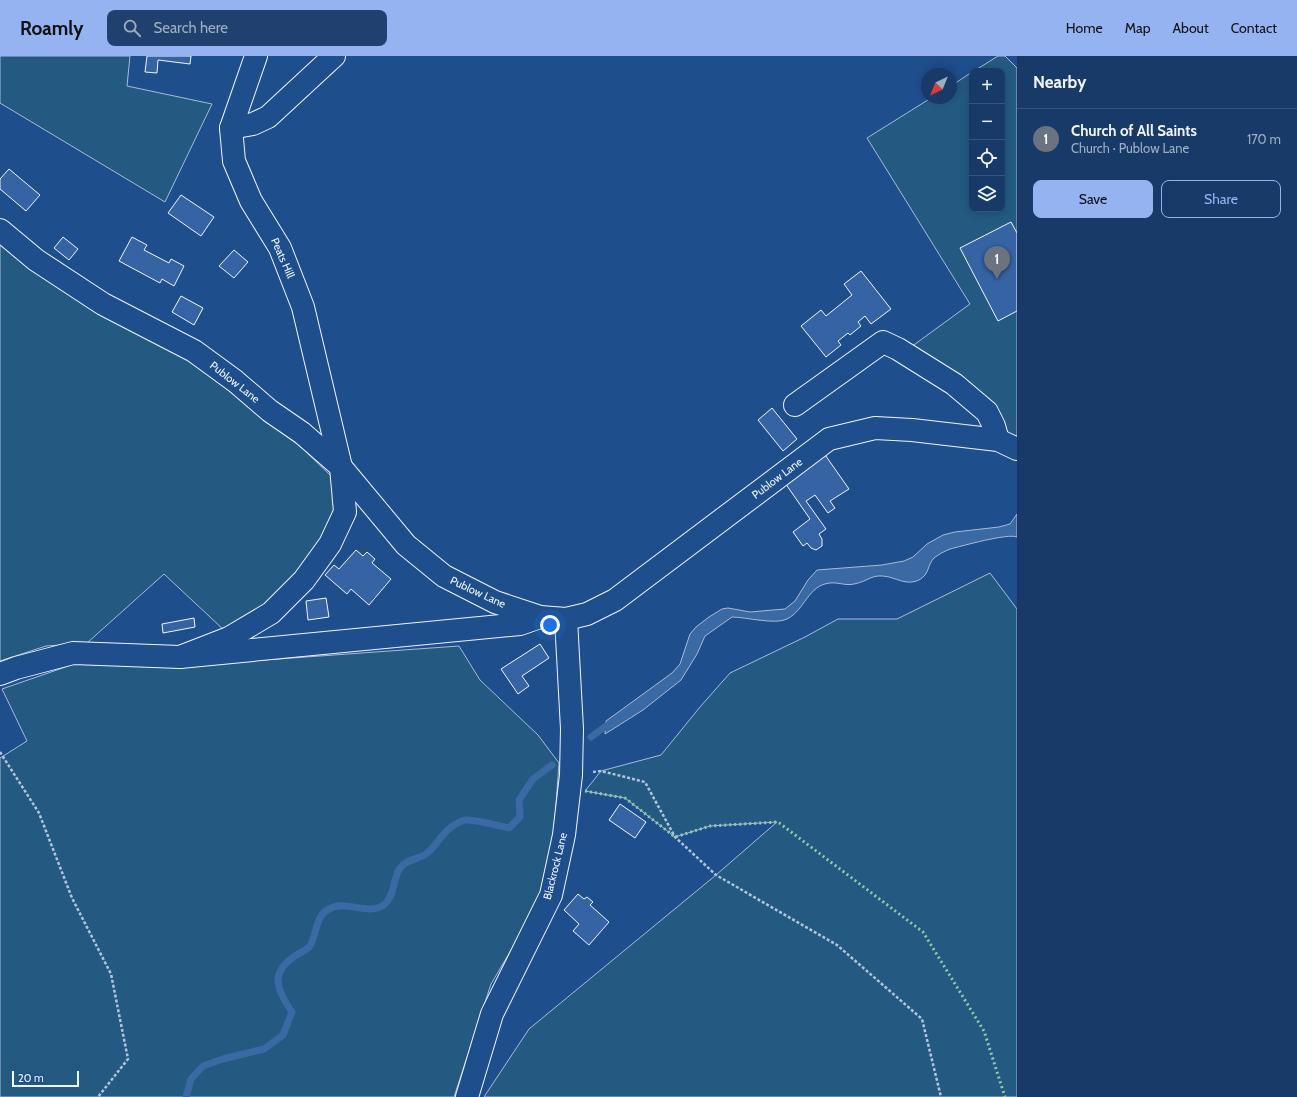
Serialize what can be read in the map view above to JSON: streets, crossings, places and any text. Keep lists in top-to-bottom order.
{
  "streets": {
    "street": ["Peats Hill", "Publow Lane", "Blackrock Lane"]
  },
  "crossings": [
    ["Peats Hill", "Publow Lane"],
    ["Publow Lane", "Blackrock Lane"]
  ],
  "scale_bar": "20 m",
  "north": "bottom left",
  "page": {
    "header": "Roamly",
    "search": "Search here",
    "nav": [
      "Home",
      "Map",
      "About",
      "Contact"
    ],
    "heading": "Nearby",
    "map_buttons": ["+", "−"],
    "list": [
      {
        "mark": "1",
        "name": "Church of All Saints",
        "note": "Church · Publow Lane",
        "value": "170 m"
      }
    ],
    "buttons": ["Save", "Share"],
    "pins": "1",
    "scale": "20 m"
  }
}
